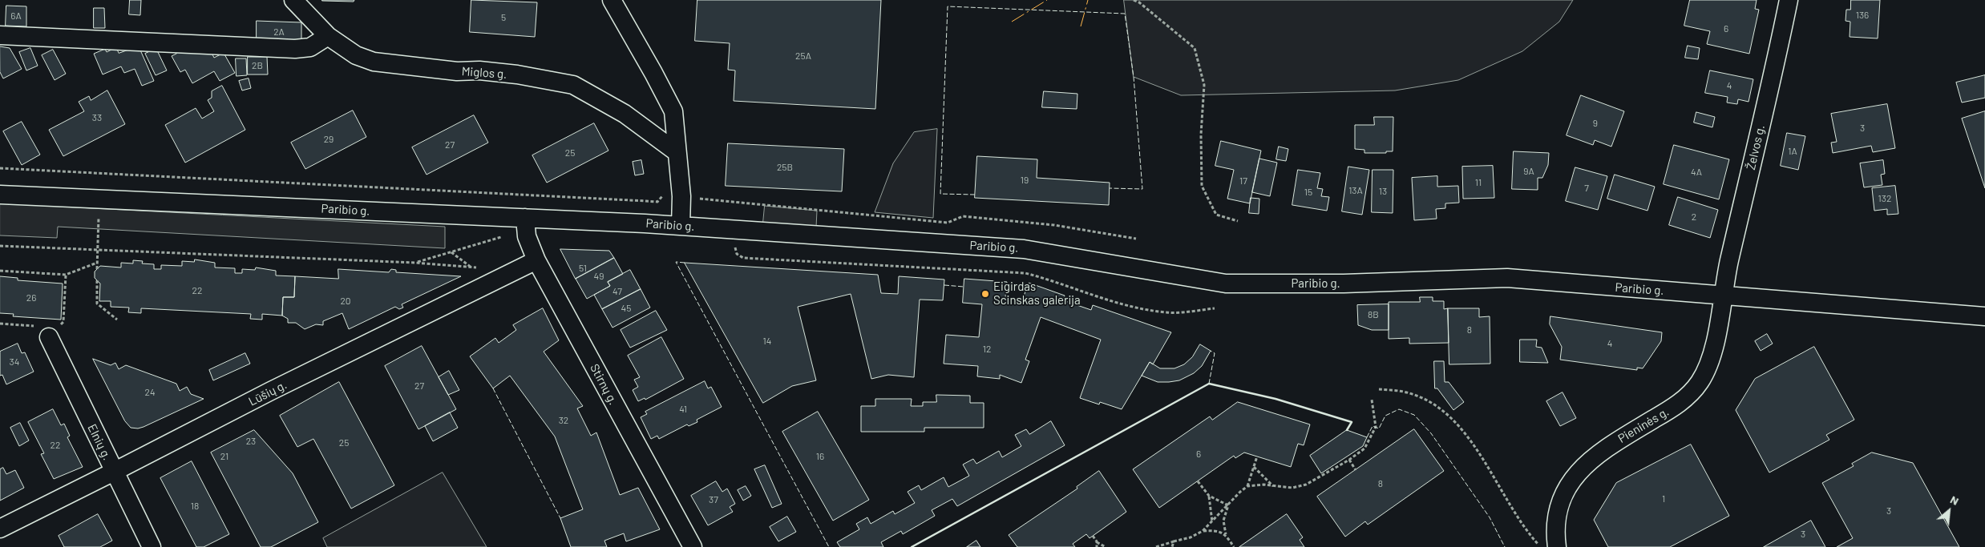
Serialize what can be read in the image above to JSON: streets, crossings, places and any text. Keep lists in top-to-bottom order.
{
  "streets": {
    "street": [
      "Miglos g.",
      "Želvos g.",
      "Paribio g.",
      "Stirnų g.",
      "Lūšių g.",
      "Pieninės g.",
      "Elnių g."
    ]
  },
  "crossings": [
    ["Želvos g.", "Paribio g."],
    ["Želvos g.", "Pieninės g."],
    ["Paribio g.", "Stirnų g."],
    ["Paribio g.", "Pieninės g."],
    ["Stirnų g.", "Lūšių g."],
    ["Lūšių g.", "Elnių g."]
  ],
  "places": ["Eigirdas Scinskas galerija"],
  "house_numbers": [
    "136",
    "6A",
    "5",
    "6",
    "2A",
    "25A",
    "2B",
    "4",
    "33",
    "9",
    "3",
    "29",
    "27",
    "1A",
    "25",
    "25B",
    "9A",
    "4A",
    "19",
    "17",
    "11",
    "7",
    "13A",
    "13",
    "15",
    "132",
    "2",
    "51",
    "49",
    "22",
    "47",
    "26",
    "20",
    "45",
    "8B",
    "8",
    "14",
    "4",
    "12",
    "34",
    "27",
    "24",
    "41",
    "32",
    "23",
    "25",
    "22",
    "6",
    "21",
    "16",
    "8",
    "1",
    "37",
    "18",
    "3",
    "3"
  ],
  "north": "top right"
}
